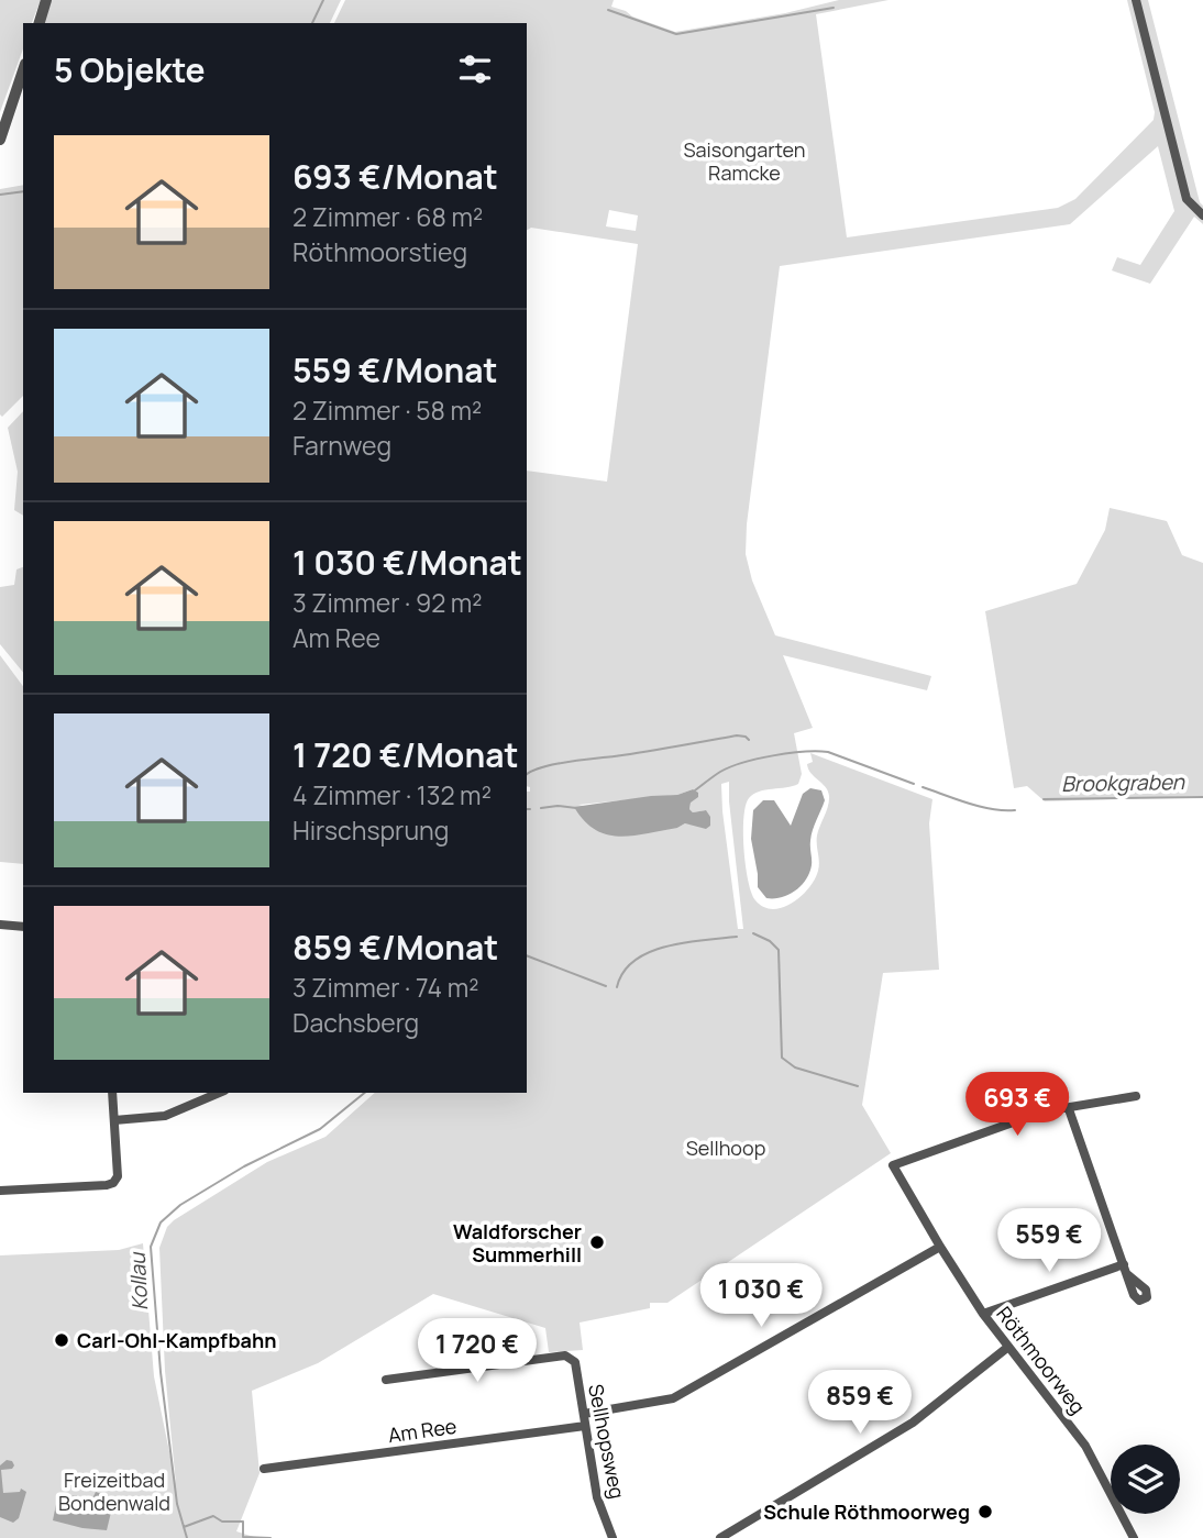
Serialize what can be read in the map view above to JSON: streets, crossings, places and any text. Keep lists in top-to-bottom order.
{
  "streets": {
    "street": ["Röthmoorweg", "Am Ree", "Sellhopsweg"]
  },
  "crossings": [
    ["Am Ree", "Sellhopsweg"]
  ],
  "water": ["Brookgraben", "Kollau"],
  "parks": ["Saisongarten Ramcke", "Sellhoop", "Freizeitbad Bondenwald"],
  "places": ["Waldforscher Summerhill", "Carl-Ohl-Kampfbahn", "Schule Röthmoorweg"],
  "page": {
    "heading": "5 Objekte",
    "list": [
      {
        "name": "693 €/Monat",
        "note": "2 Zimmer · 68 m² · Röthmoorstieg"
      },
      {
        "name": "559 €/Monat",
        "note": "2 Zimmer · 58 m² · Farnweg"
      },
      {
        "name": "1 030 €/Monat",
        "note": "3 Zimmer · 92 m² · Am Ree"
      },
      {
        "name": "1 720 €/Monat",
        "note": "4 Zimmer · 132 m² · Hirschsprung"
      },
      {
        "name": "859 €/Monat",
        "note": "3 Zimmer · 74 m² · Dachsberg"
      }
    ],
    "price": [
      "693 €",
      "559 €",
      "1 030 €",
      "1 720 €",
      "859 €"
    ]
  }
}
